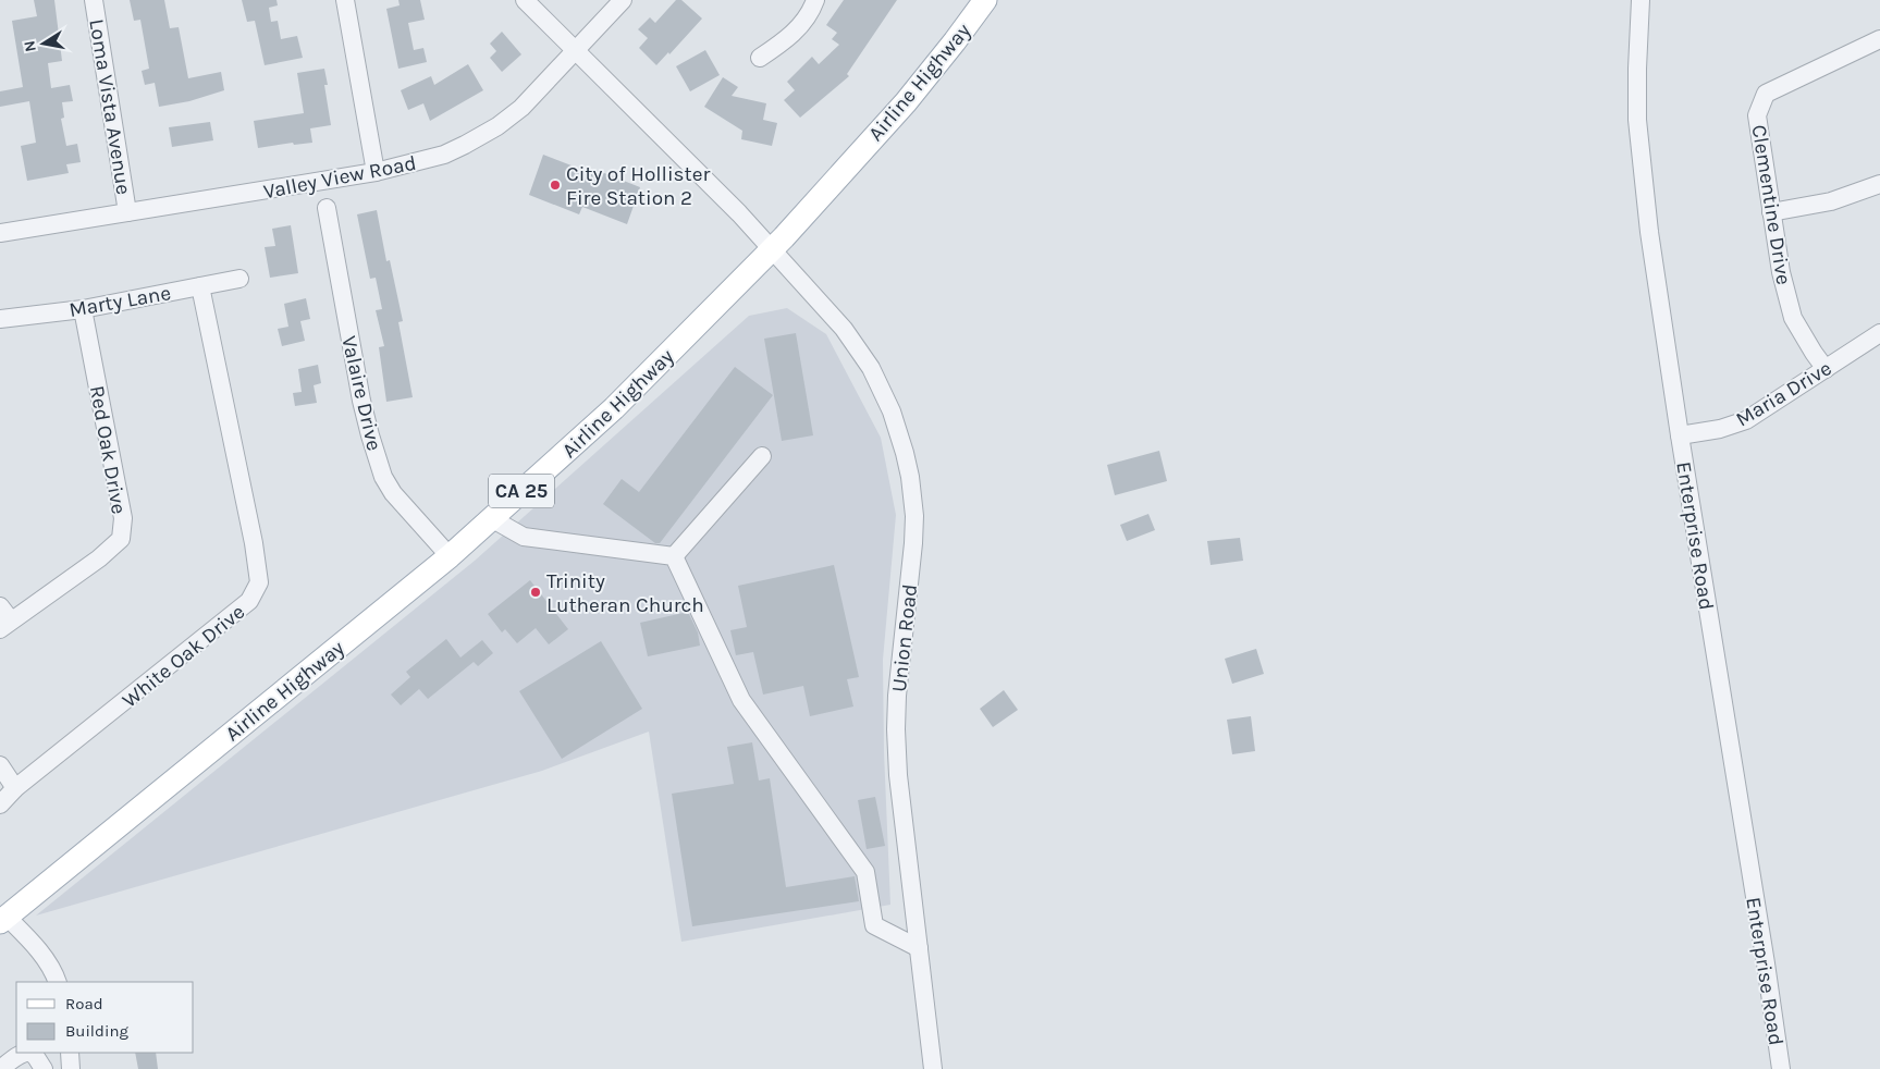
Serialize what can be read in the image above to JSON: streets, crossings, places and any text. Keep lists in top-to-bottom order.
{
  "streets": {
    "main road": ["Airline Highway", "CA 25"],
    "street": [
      "Loma Vista Avenue",
      "Valley View Road",
      "Clementine Drive",
      "Marty Lane",
      "Valaire Drive",
      "Maria Drive",
      "Red Oak Drive",
      "Enterprise Road",
      "Union Road",
      "White Oak Drive"
    ]
  },
  "crossings": [
    ["Airline Highway", "Valaire Drive"],
    ["Airline Highway", "Union Road"],
    ["Loma Vista Avenue", "Valley View Road"],
    ["Valley View Road", "Union Road"],
    ["Clementine Drive", "Maria Drive"],
    ["Marty Lane", "Red Oak Drive"],
    ["Marty Lane", "White Oak Drive"],
    ["Maria Drive", "Enterprise Road"]
  ],
  "places": ["City of Hollister Fire Station 2", "Trinity Lutheran Church"],
  "legend": ["Road", "Building"],
  "north": "left"
}
